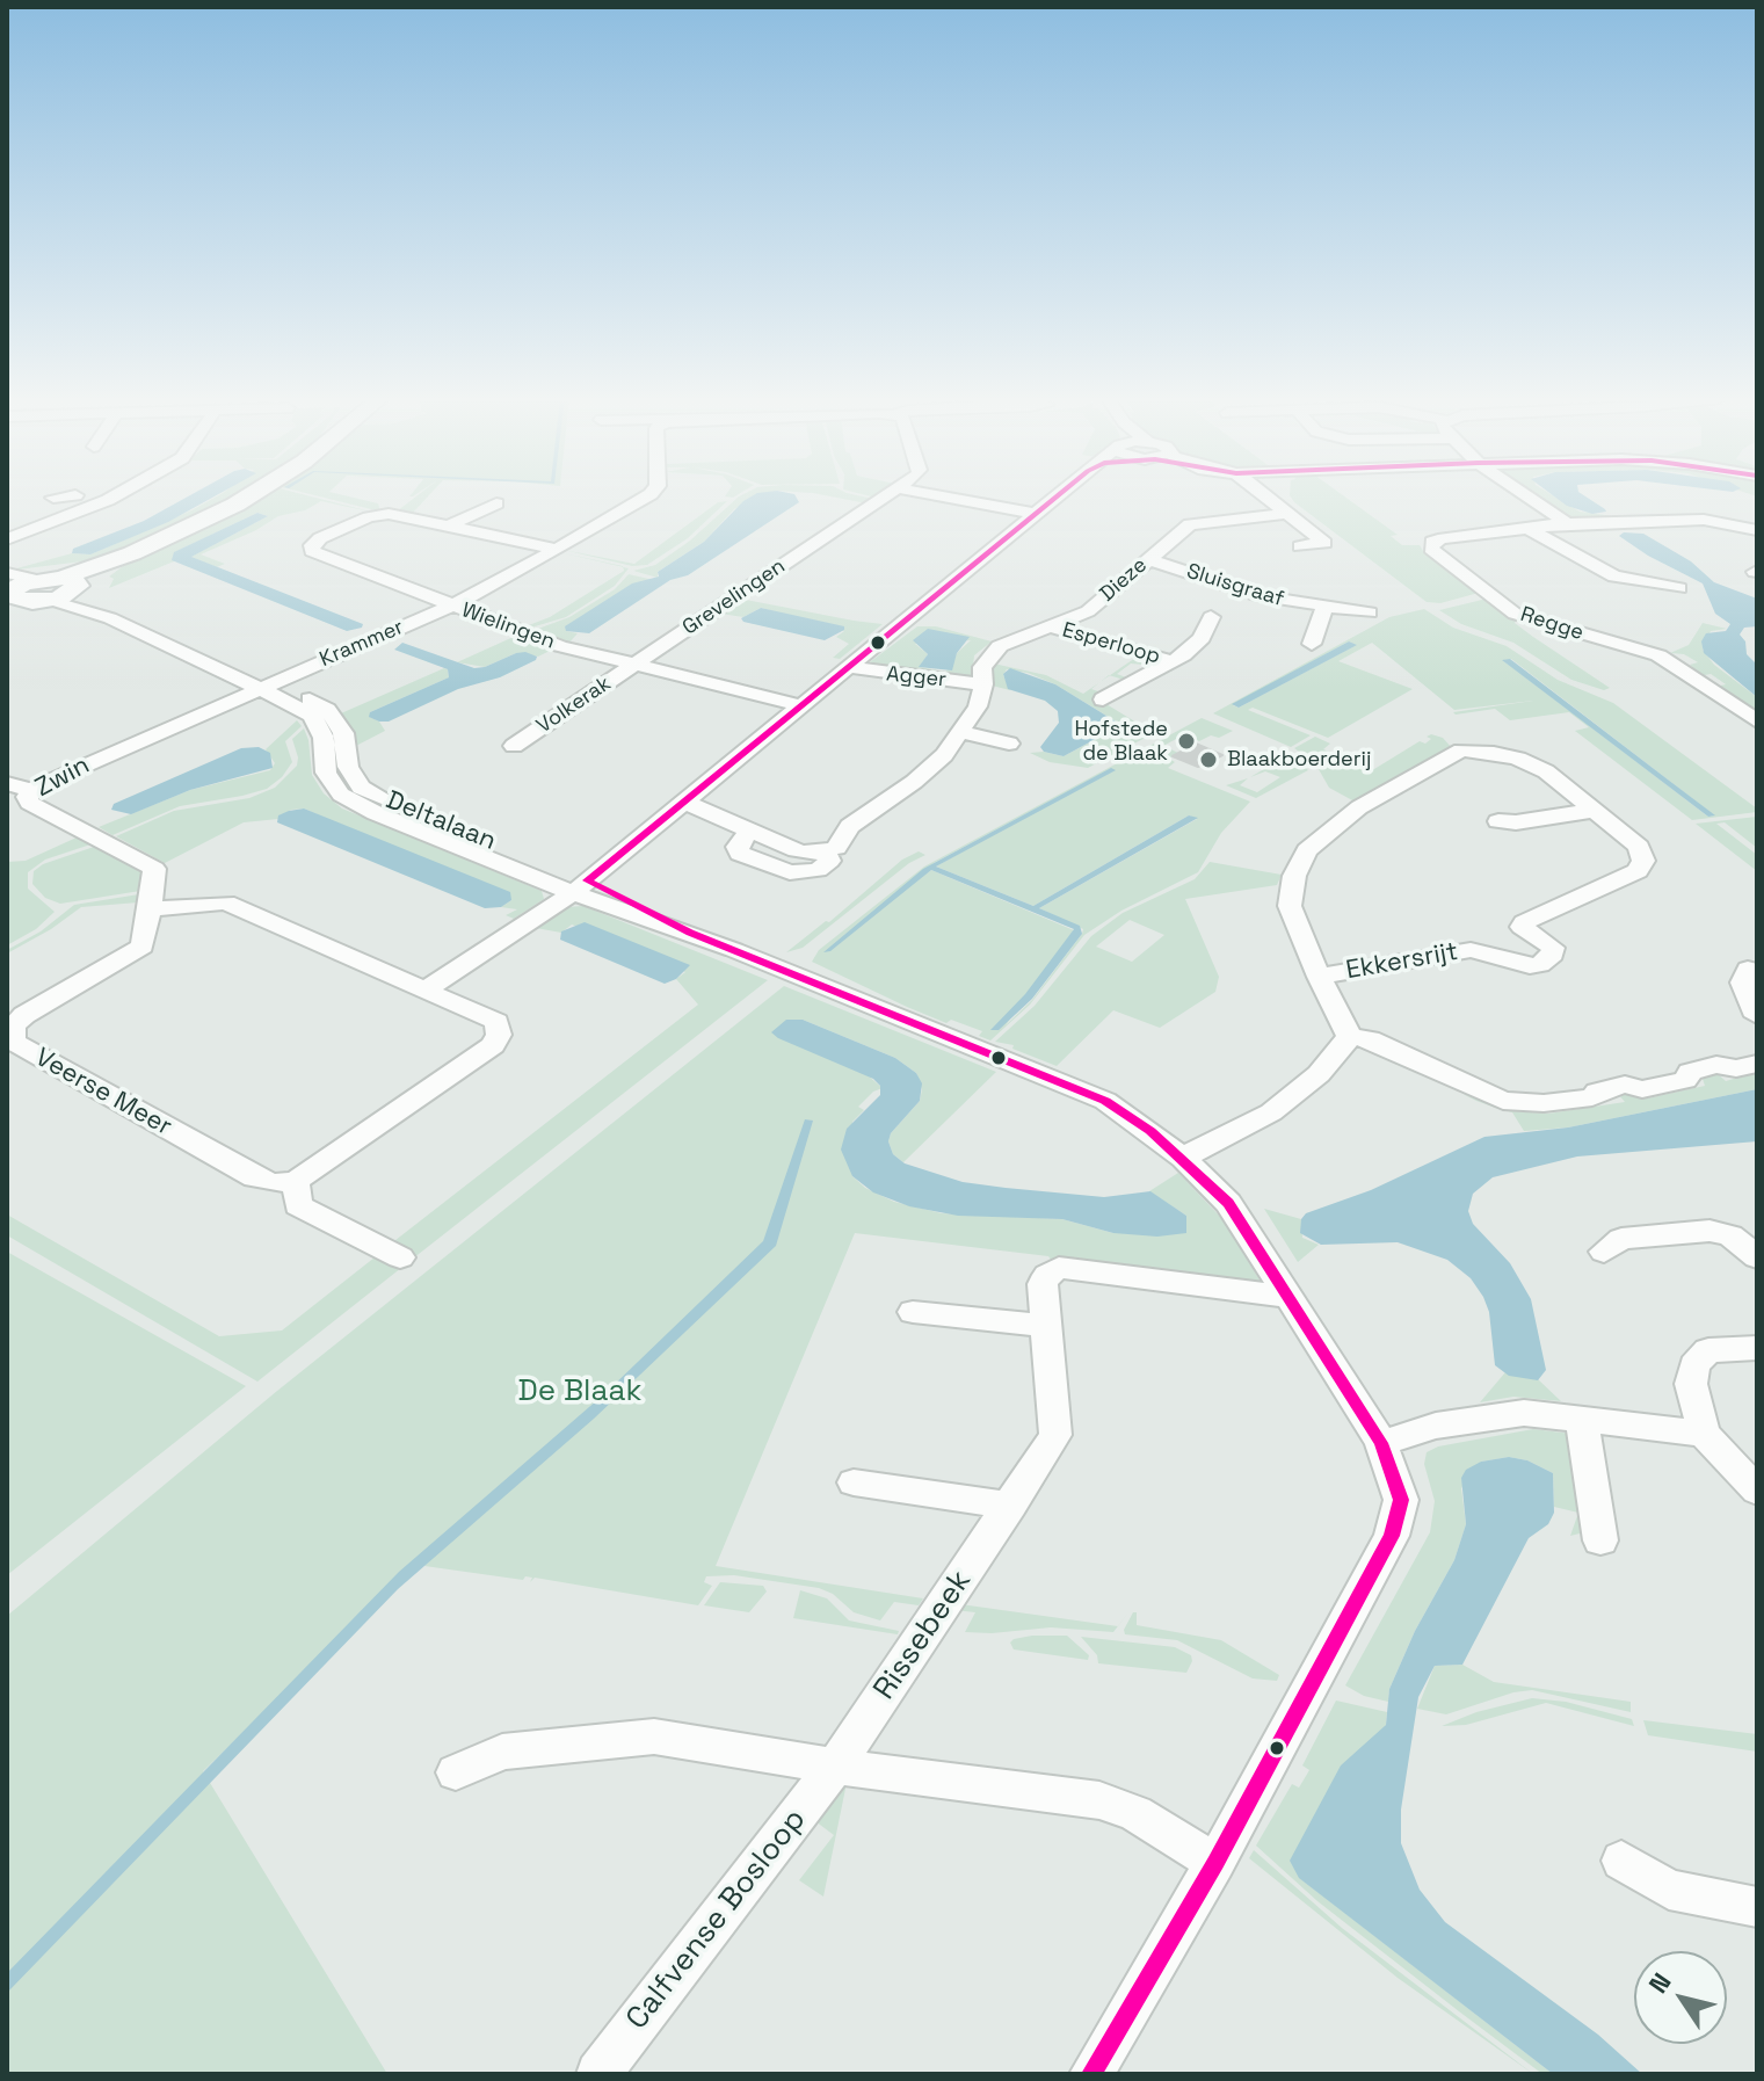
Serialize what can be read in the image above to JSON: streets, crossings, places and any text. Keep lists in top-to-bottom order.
{
  "streets": {
    "street": [
      "Dieze",
      "Sluisgraaf",
      "Grevelingen",
      "Regge",
      "Wielingen",
      "Krammer",
      "Esperloop",
      "Agger",
      "Volkerak",
      "Zwin",
      "Deltalaan",
      "Ekkersrijt",
      "Veerse Meer",
      "Rissebeek",
      "Calfvense Bosloop"
    ]
  },
  "crossings": [
    ["Dieze", "Sluisgraaf"],
    ["Dieze", "Esperloop"],
    ["Dieze", "Agger"],
    ["Grevelingen", "Wielingen"],
    ["Grevelingen", "Volkerak"],
    ["Wielingen", "Krammer"],
    ["Wielingen", "Volkerak"],
    ["Krammer", "Zwin"],
    ["Krammer", "Deltalaan"],
    ["Zwin", "Deltalaan"],
    ["Zwin", "Veerse Meer"],
    ["Deltalaan", "Rissebeek"],
    ["Rissebeek", "Calfvense Bosloop"]
  ],
  "parks": ["De Blaak"],
  "places": ["Hofstede de Blaak", "Blaakboerderij"],
  "north": "top left"
}
